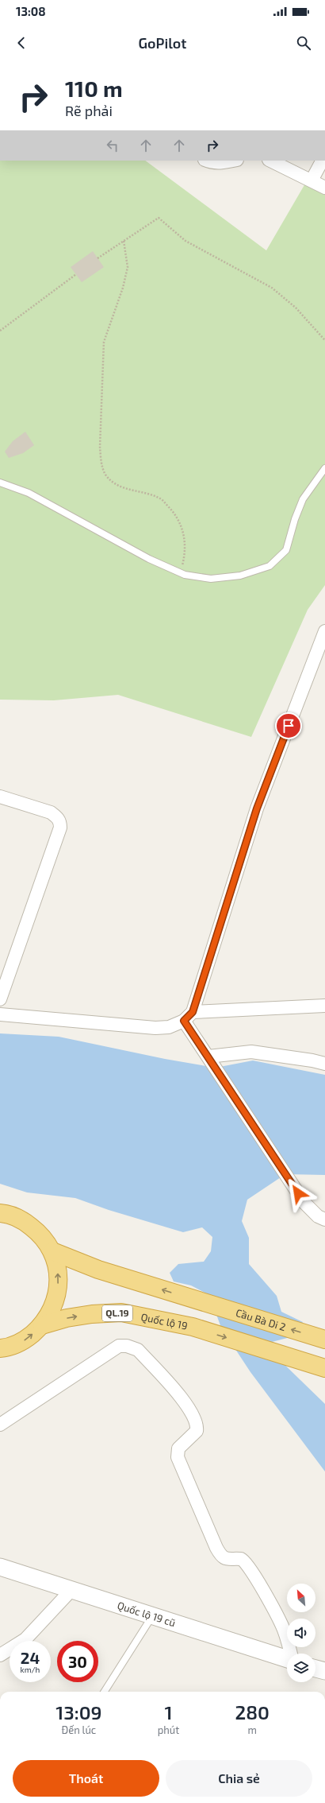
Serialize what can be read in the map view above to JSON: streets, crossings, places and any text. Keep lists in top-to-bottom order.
{
  "streets": {
    "highway": ["QL.19", "Cầu Bà Di 2", "Quốc lộ 19"],
    "street": ["Quốc lộ 19 cũ"]
  },
  "one_way": ["Cầu Bà Di 2", "Quốc lộ 19"],
  "north": "top left",
  "page": {
    "status": "13:08",
    "header": "GoPilot",
    "turn": ["110 m", "Rẽ phải"],
    "speed": "24 km/h",
    "limit": "30",
    "eta": [
      "13:09",
      "Đến lúc",
      "1",
      "phút",
      "280",
      "m"
    ],
    "buttons": ["Thoát", "Chia sẻ"]
  }
}
